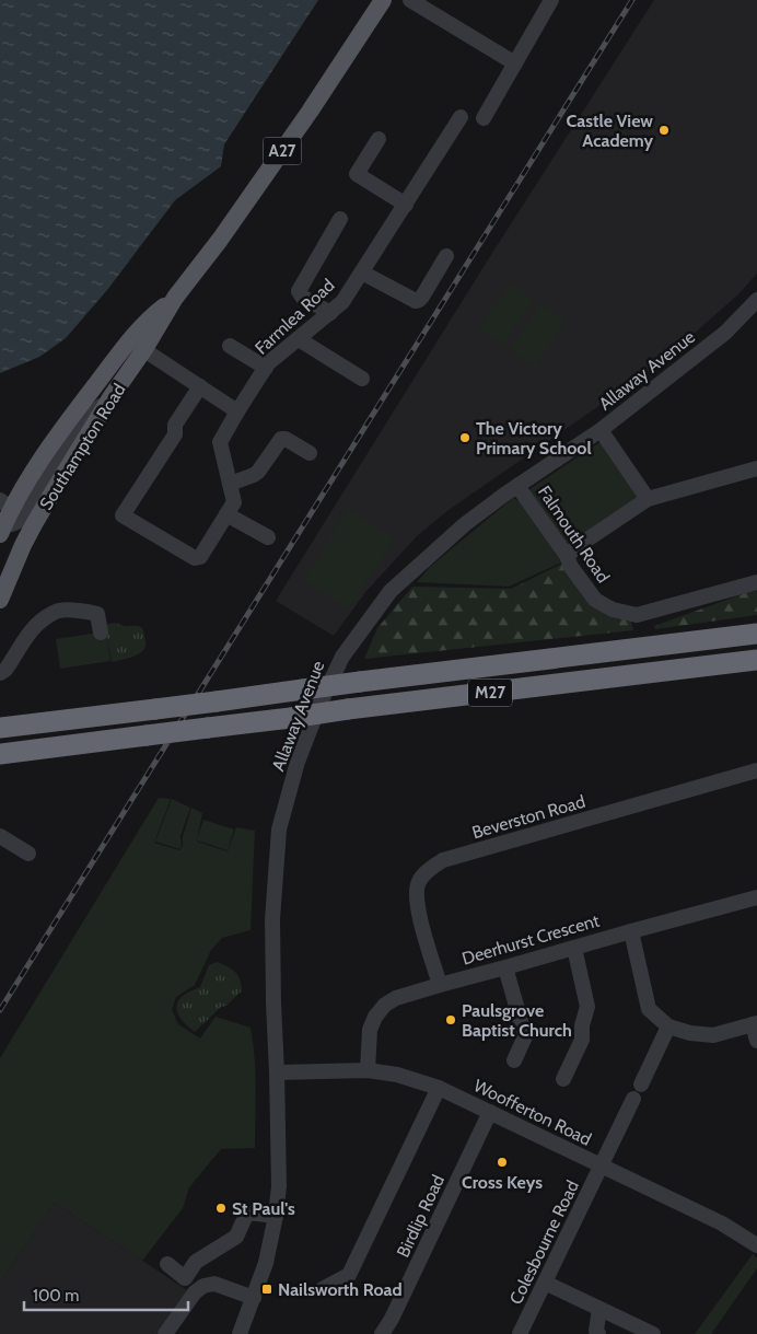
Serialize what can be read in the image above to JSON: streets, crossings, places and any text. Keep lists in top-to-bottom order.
{
  "streets": {
    "highway": ["M27"],
    "main road": ["A27", "Southampton Road"],
    "street": [
      "Farmlea Road",
      "Allaway Avenue",
      "Falmouth Road",
      "Beverston Road",
      "Deerhurst Crescent",
      "Woofferton Road",
      "Birdlip Road",
      "Colesbourne Road"
    ]
  },
  "crossings": [
    ["Allaway Avenue", "Falmouth Road"],
    ["Allaway Avenue", "Woofferton Road"],
    ["Beverston Road", "Deerhurst Crescent"],
    ["Deerhurst Crescent", "Woofferton Road"],
    ["Woofferton Road", "Birdlip Road"],
    ["Woofferton Road", "Colesbourne Road"]
  ],
  "places": {
    "other": [
      "Castle View Academy",
      "The Victory Primary School",
      "Paulsgrove Baptist Church",
      "Cross Keys",
      "St Paul's"
    ],
    "transit": ["Nailsworth Road"]
  },
  "scale_bar": "100 m"
}
